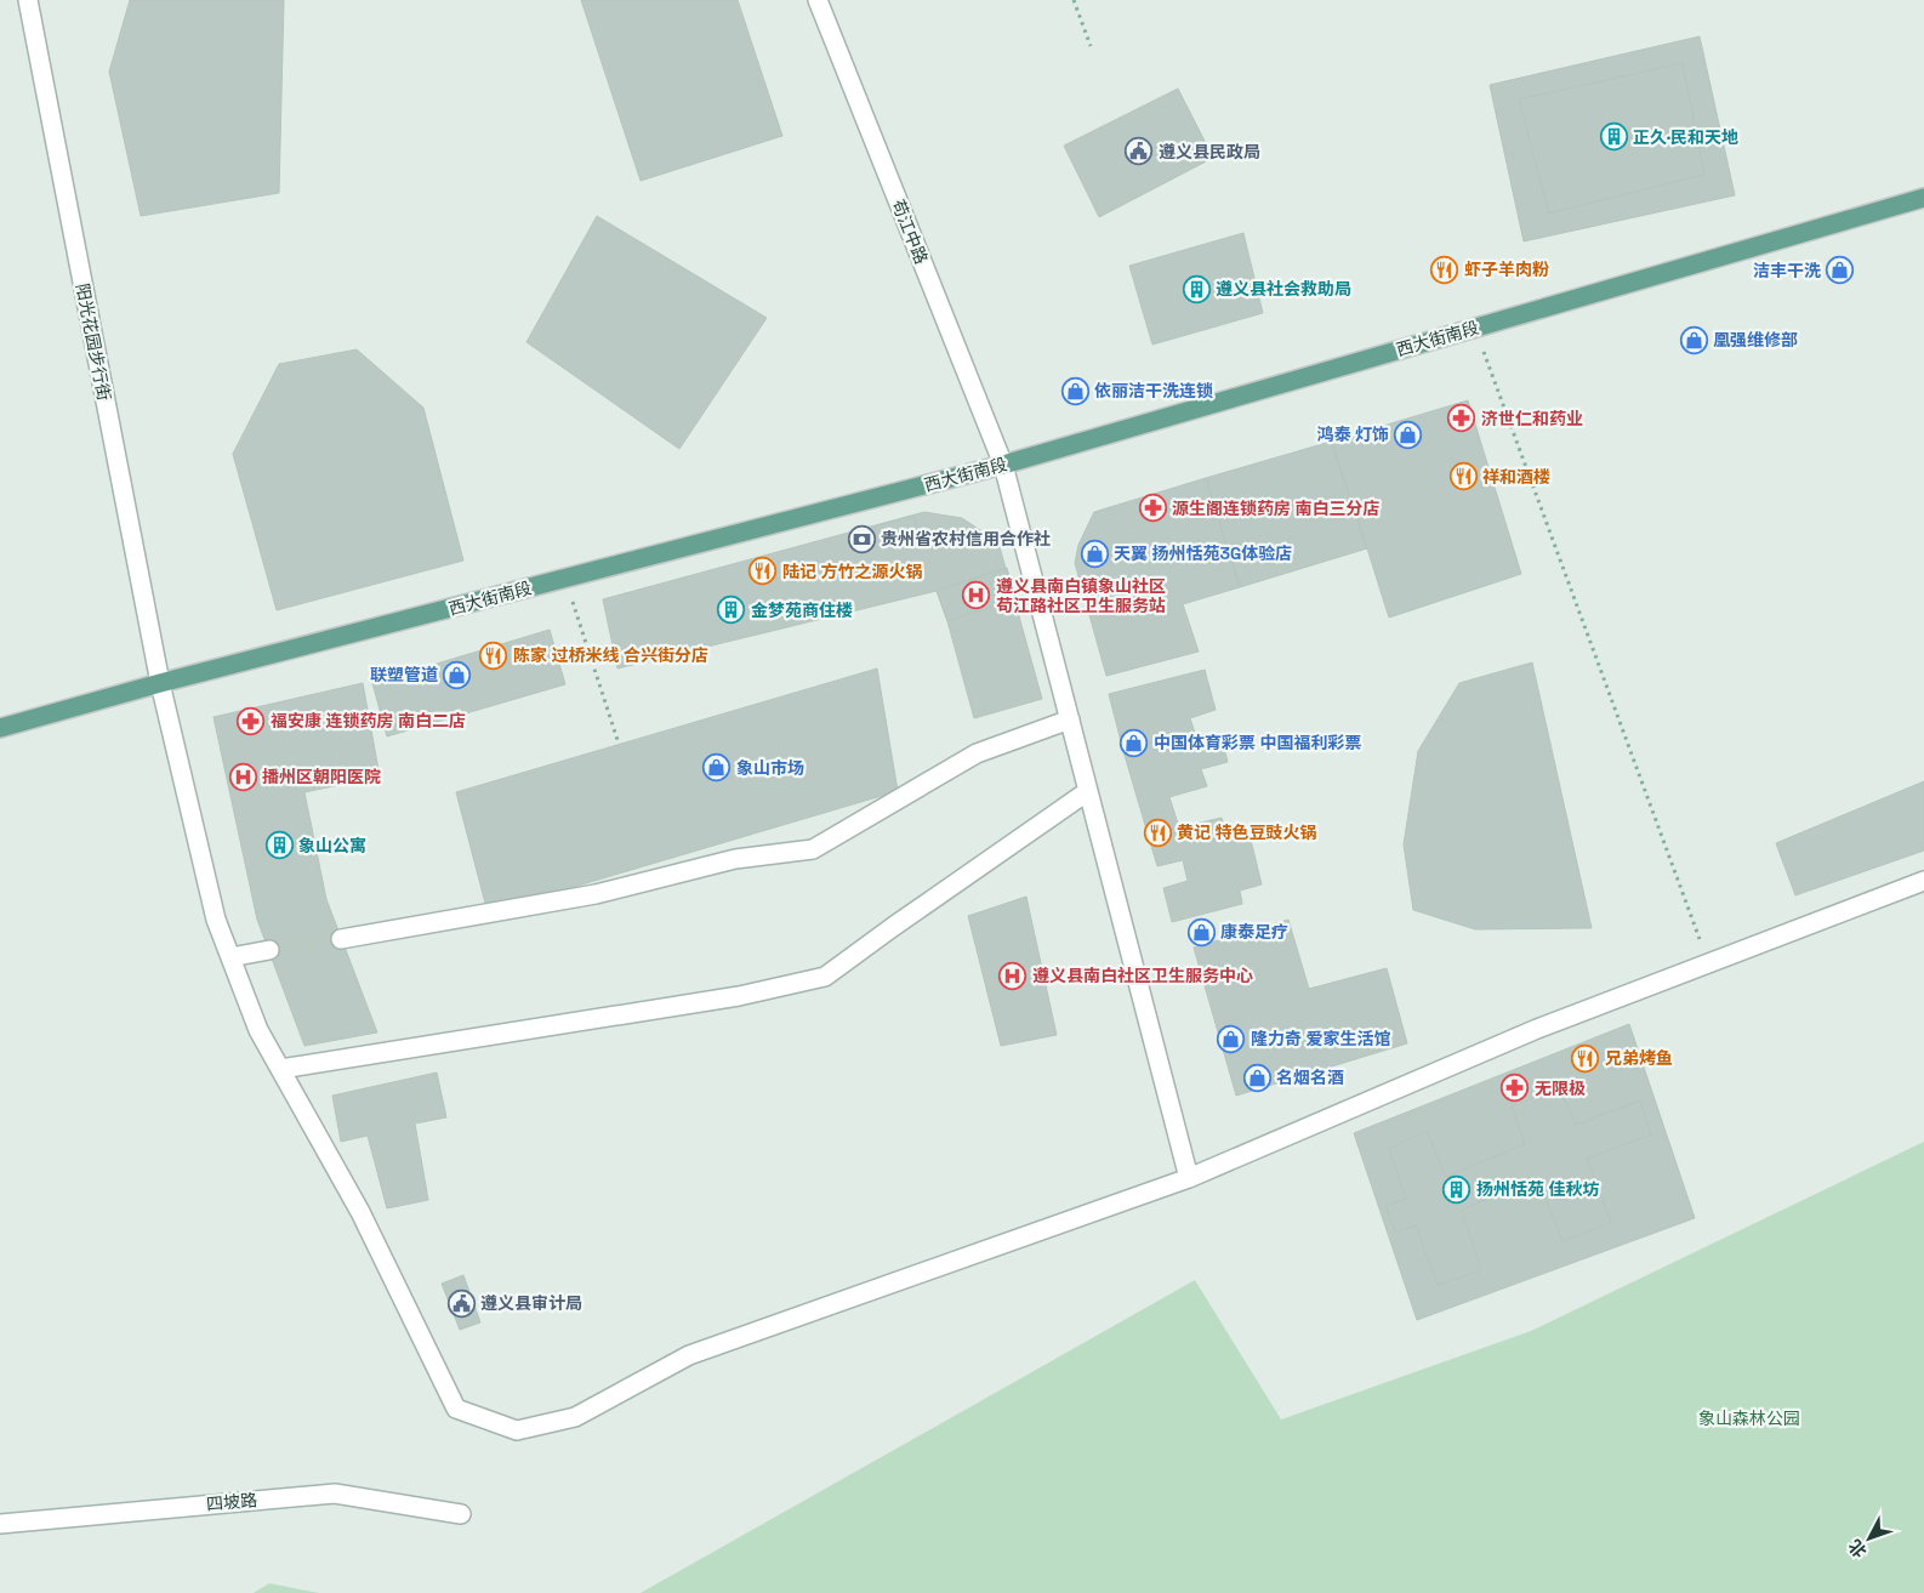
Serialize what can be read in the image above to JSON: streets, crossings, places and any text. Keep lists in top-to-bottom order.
{
  "streets": {
    "main road": ["西大街南段"],
    "street": ["苟江中路", "阳光花园步行街", "四坡路"]
  },
  "crossings": [
    ["苟江中路", "西大街南段"],
    ["苟江中路", "阳光花园步行街"],
    ["西大街南段", "阳光花园步行街"]
  ],
  "parks": ["象山森林公园"],
  "places": {
    "building": [
      "正久·民和天地",
      "遵义县社会救助局",
      "金梦苑商住楼",
      "象山公寓",
      "扬州恬苑 佳秋坊"
    ],
    "public building": ["遵义县民政局", "遵义县审计局"],
    "restaurant": [
      "虾子羊肉粉",
      "祥和酒楼",
      "陆记 方竹之源火锅",
      "陈家 过桥米线 合兴街分店",
      "黄记 特色豆豉火锅",
      "兄弟烤鱼"
    ],
    "shop": [
      "洁丰干洗",
      "凰强维修部",
      "依丽洁干洗连锁",
      "鸿泰 灯饰",
      "天翼 扬州恬苑3G体验店",
      "联塑管道",
      "中国体育彩票 中国福利彩票",
      "象山市场",
      "康泰足疗",
      "隆力奇 爱家生活馆",
      "名烟名酒"
    ],
    "pharmacy": [
      "济世仁和药业",
      "源生阁连锁药房 南白三分店",
      "福安康 连锁药房 南白二店",
      "无限极"
    ],
    "bank": ["贵州省农村信用合作社"],
    "hospital": ["遵义县南白镇象山社区 苟江路社区卫生服务站", "播州区朝阳医院", "遵义县南白社区卫生服务中心"]
  },
  "north": "bottom left"
}
